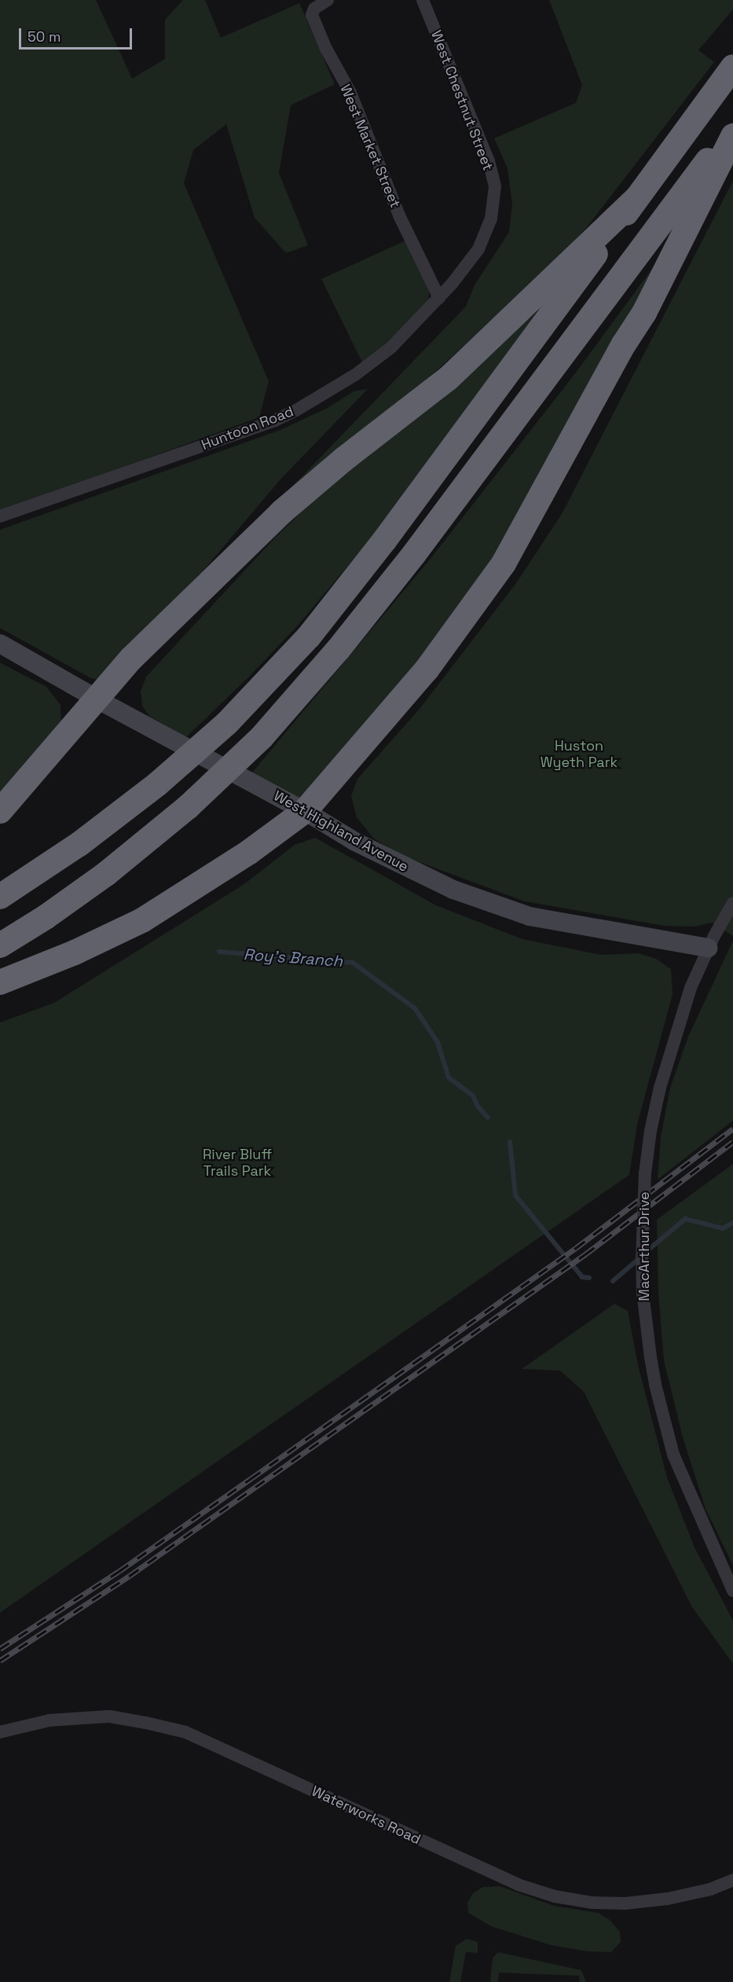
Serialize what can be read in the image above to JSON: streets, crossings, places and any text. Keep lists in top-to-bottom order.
{
  "streets": {
    "street": [
      "West Chestnut Street",
      "West Market Street",
      "Huntoon Road",
      "West Highland Avenue",
      "MacArthur Drive",
      "Waterworks Road"
    ]
  },
  "crossings": [
    ["West Chestnut Street", "Huntoon Road"],
    ["West Market Street", "Huntoon Road"],
    ["West Highland Avenue", "MacArthur Drive"]
  ],
  "water": ["Roy's Branch"],
  "parks": ["Huston Wyeth Park", "River Bluff Trails Park"],
  "scale_bar": "50 m"
}
